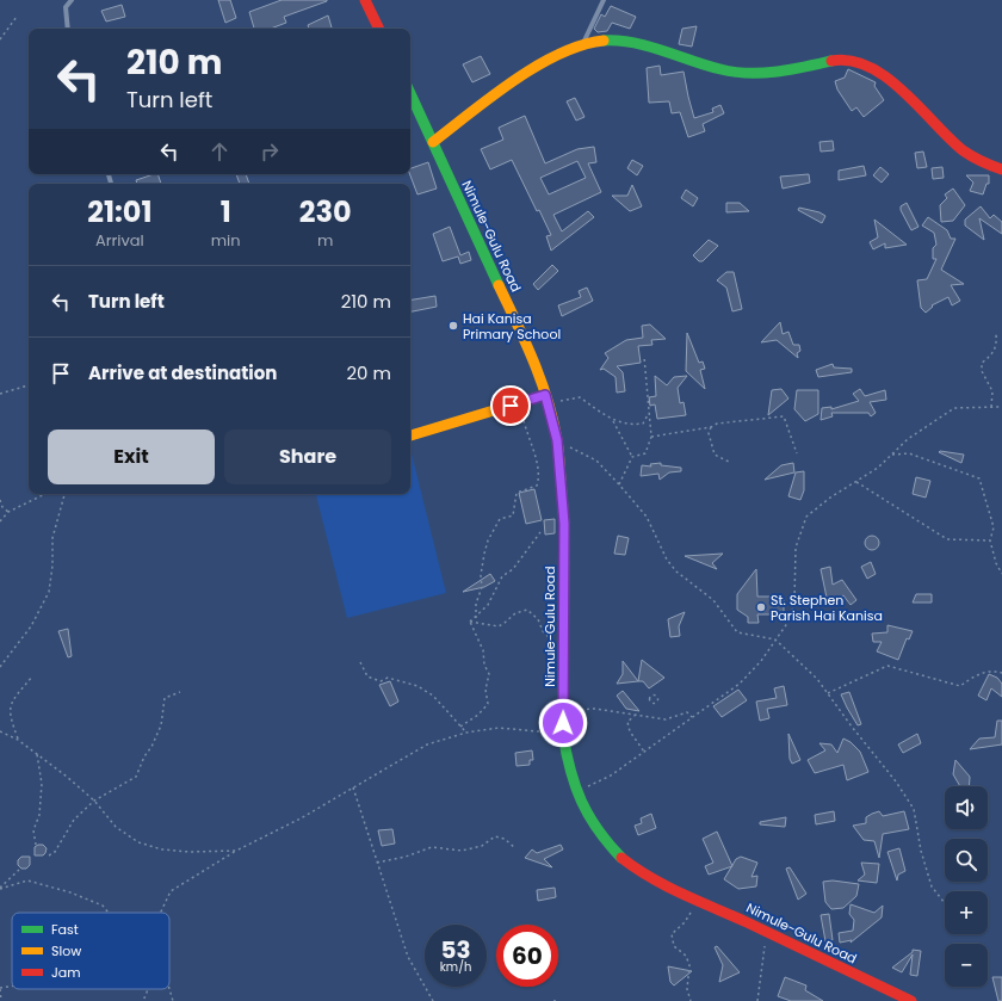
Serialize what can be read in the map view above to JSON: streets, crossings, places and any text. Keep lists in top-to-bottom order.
{
  "streets": {
    "main road": ["Nimule-Gulu Road"]
  },
  "places": ["Hai Kanisa Primary School", "St. Stephen Parish Hai Kanisa"],
  "legend": ["Fast", "Slow", "Jam"],
  "page": {
    "turn": ["210 m", "Turn left"],
    "eta": [
      "21:01",
      "Arrival",
      "1",
      "min",
      "230",
      "m"
    ],
    "list": [
      {
        "name": "Turn left",
        "value": "210 m"
      },
      {
        "name": "Arrive at destination",
        "value": "20 m"
      }
    ],
    "buttons": ["Exit", "Share"],
    "map_buttons": ["+", "−"],
    "speed": "53 km/h",
    "limit": "60"
  }
}
